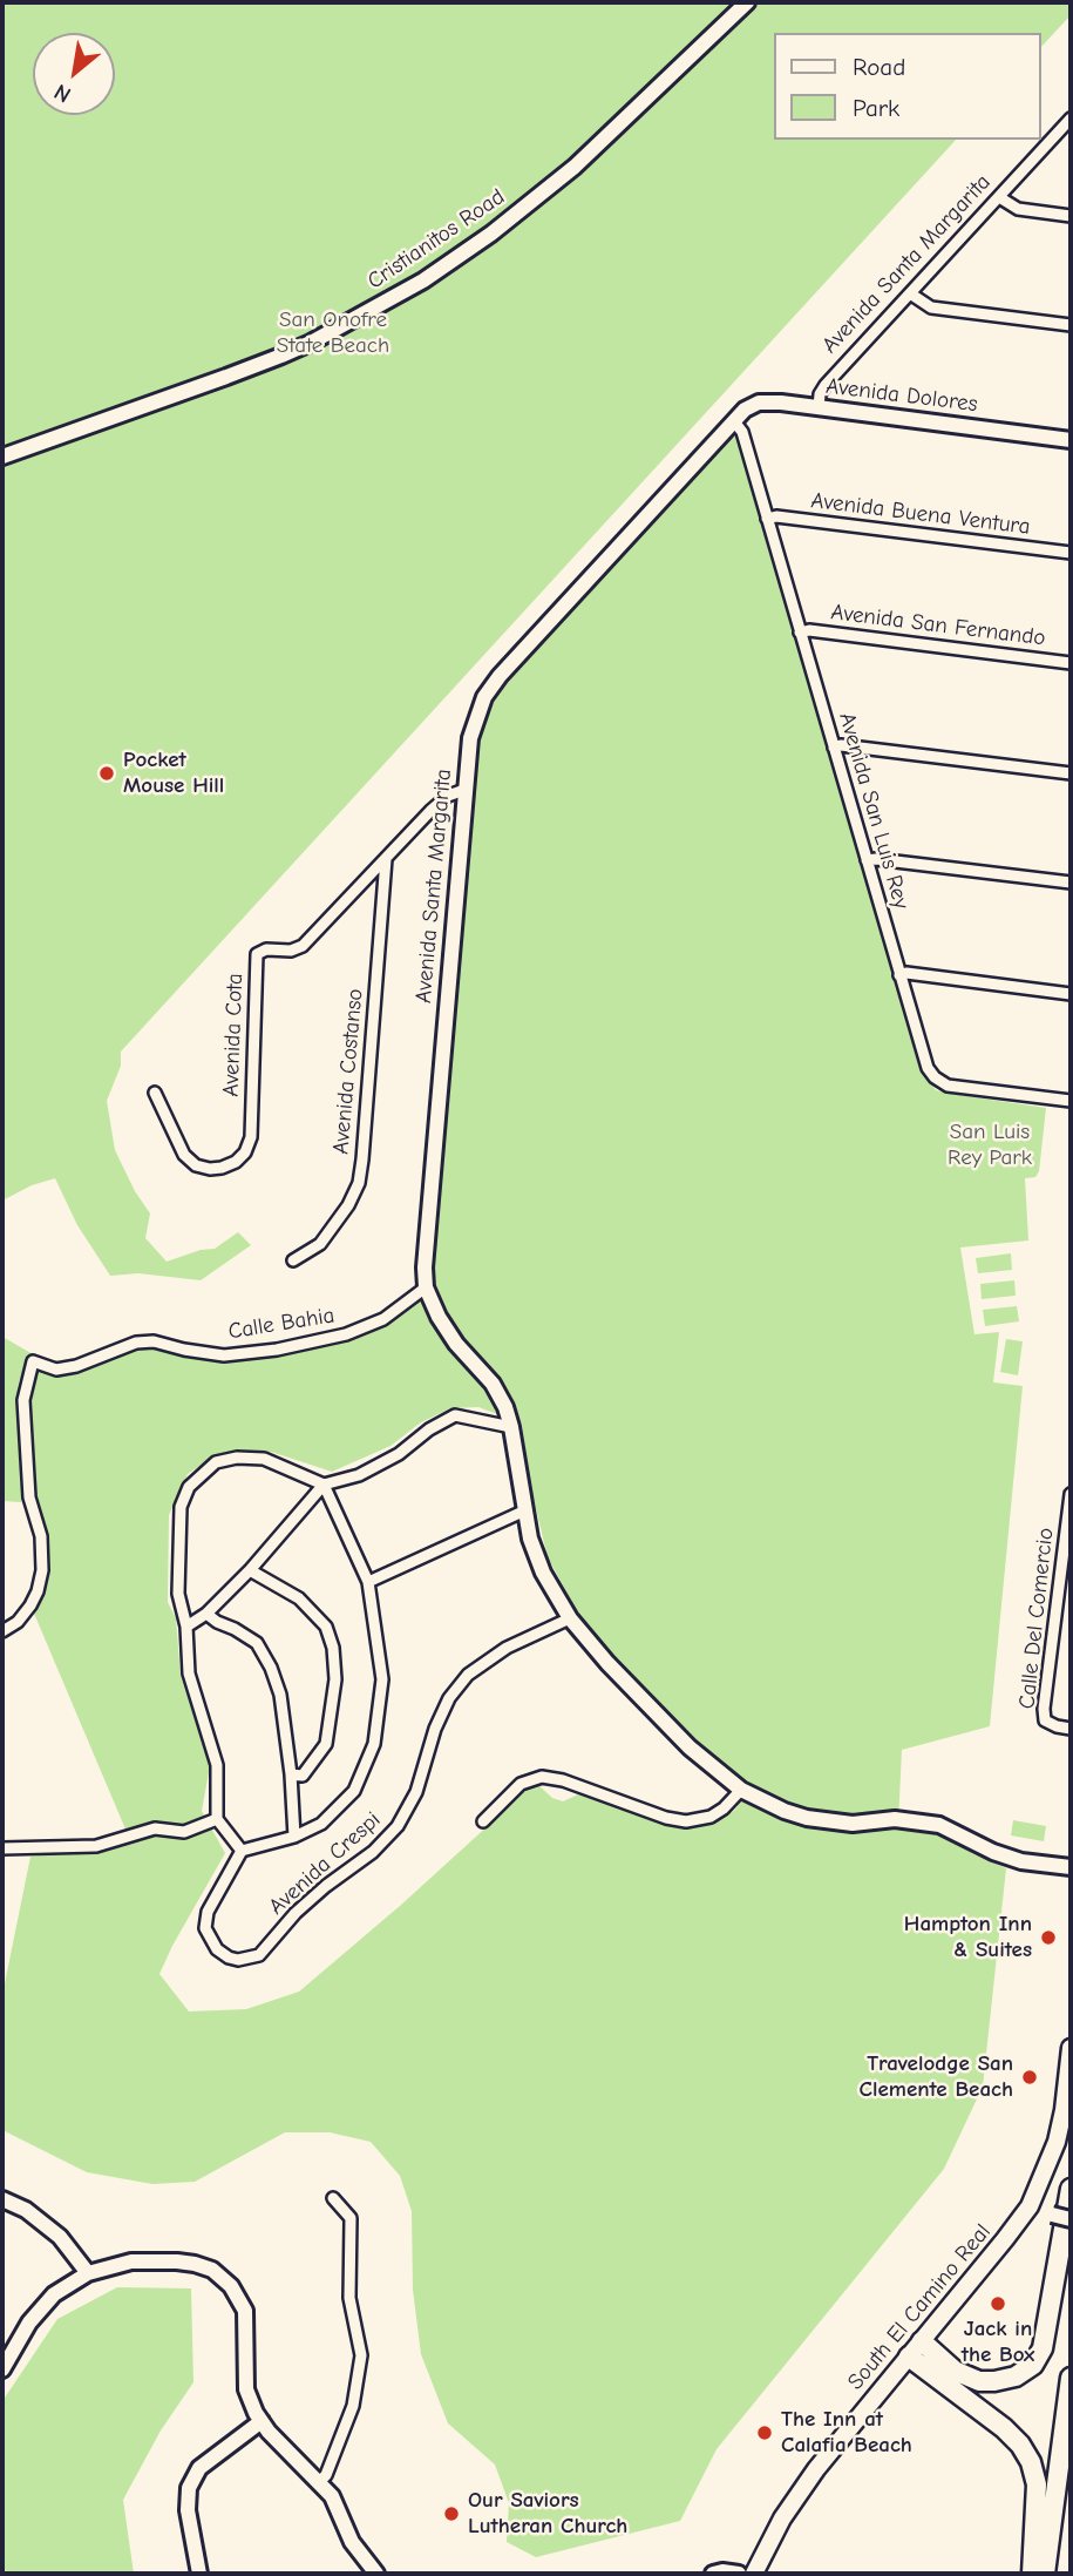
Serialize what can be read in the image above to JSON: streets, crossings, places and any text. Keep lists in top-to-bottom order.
{
  "streets": {
    "main road": ["South El Camino Real"],
    "street": [
      "Cristianitos Road",
      "Avenida Santa Margarita",
      "Avenida Dolores",
      "Avenida Buena Ventura",
      "Avenida San Fernando",
      "Avenida San Luis Rey",
      "Avenida Cota",
      "Avenida Costanso",
      "Calle Bahia",
      "Calle Del Comercio",
      "Avenida Crespi"
    ]
  },
  "crossings": [
    ["Avenida Santa Margarita", "Avenida Dolores"],
    ["Avenida Santa Margarita", "Avenida San Luis Rey"],
    ["Avenida Santa Margarita", "Avenida Cota"],
    ["Avenida Santa Margarita", "Calle Bahia"],
    ["Avenida Santa Margarita", "Avenida Crespi"],
    ["Avenida Dolores", "Avenida San Luis Rey"],
    ["Avenida Buena Ventura", "Avenida San Luis Rey"],
    ["Avenida San Fernando", "Avenida San Luis Rey"],
    ["Avenida Cota", "Avenida Costanso"]
  ],
  "parks": ["San Onofre State Beach", "San Luis Rey Park"],
  "places": [
    "Pocket Mouse Hill",
    "Hampton Inn & Suites",
    "Travelodge San Clemente Beach",
    "Jack in the Box",
    "The Inn at Calafia Beach",
    "Our Saviors Lutheran Church"
  ],
  "legend": ["Road", "Park"],
  "north": "bottom left"
}
